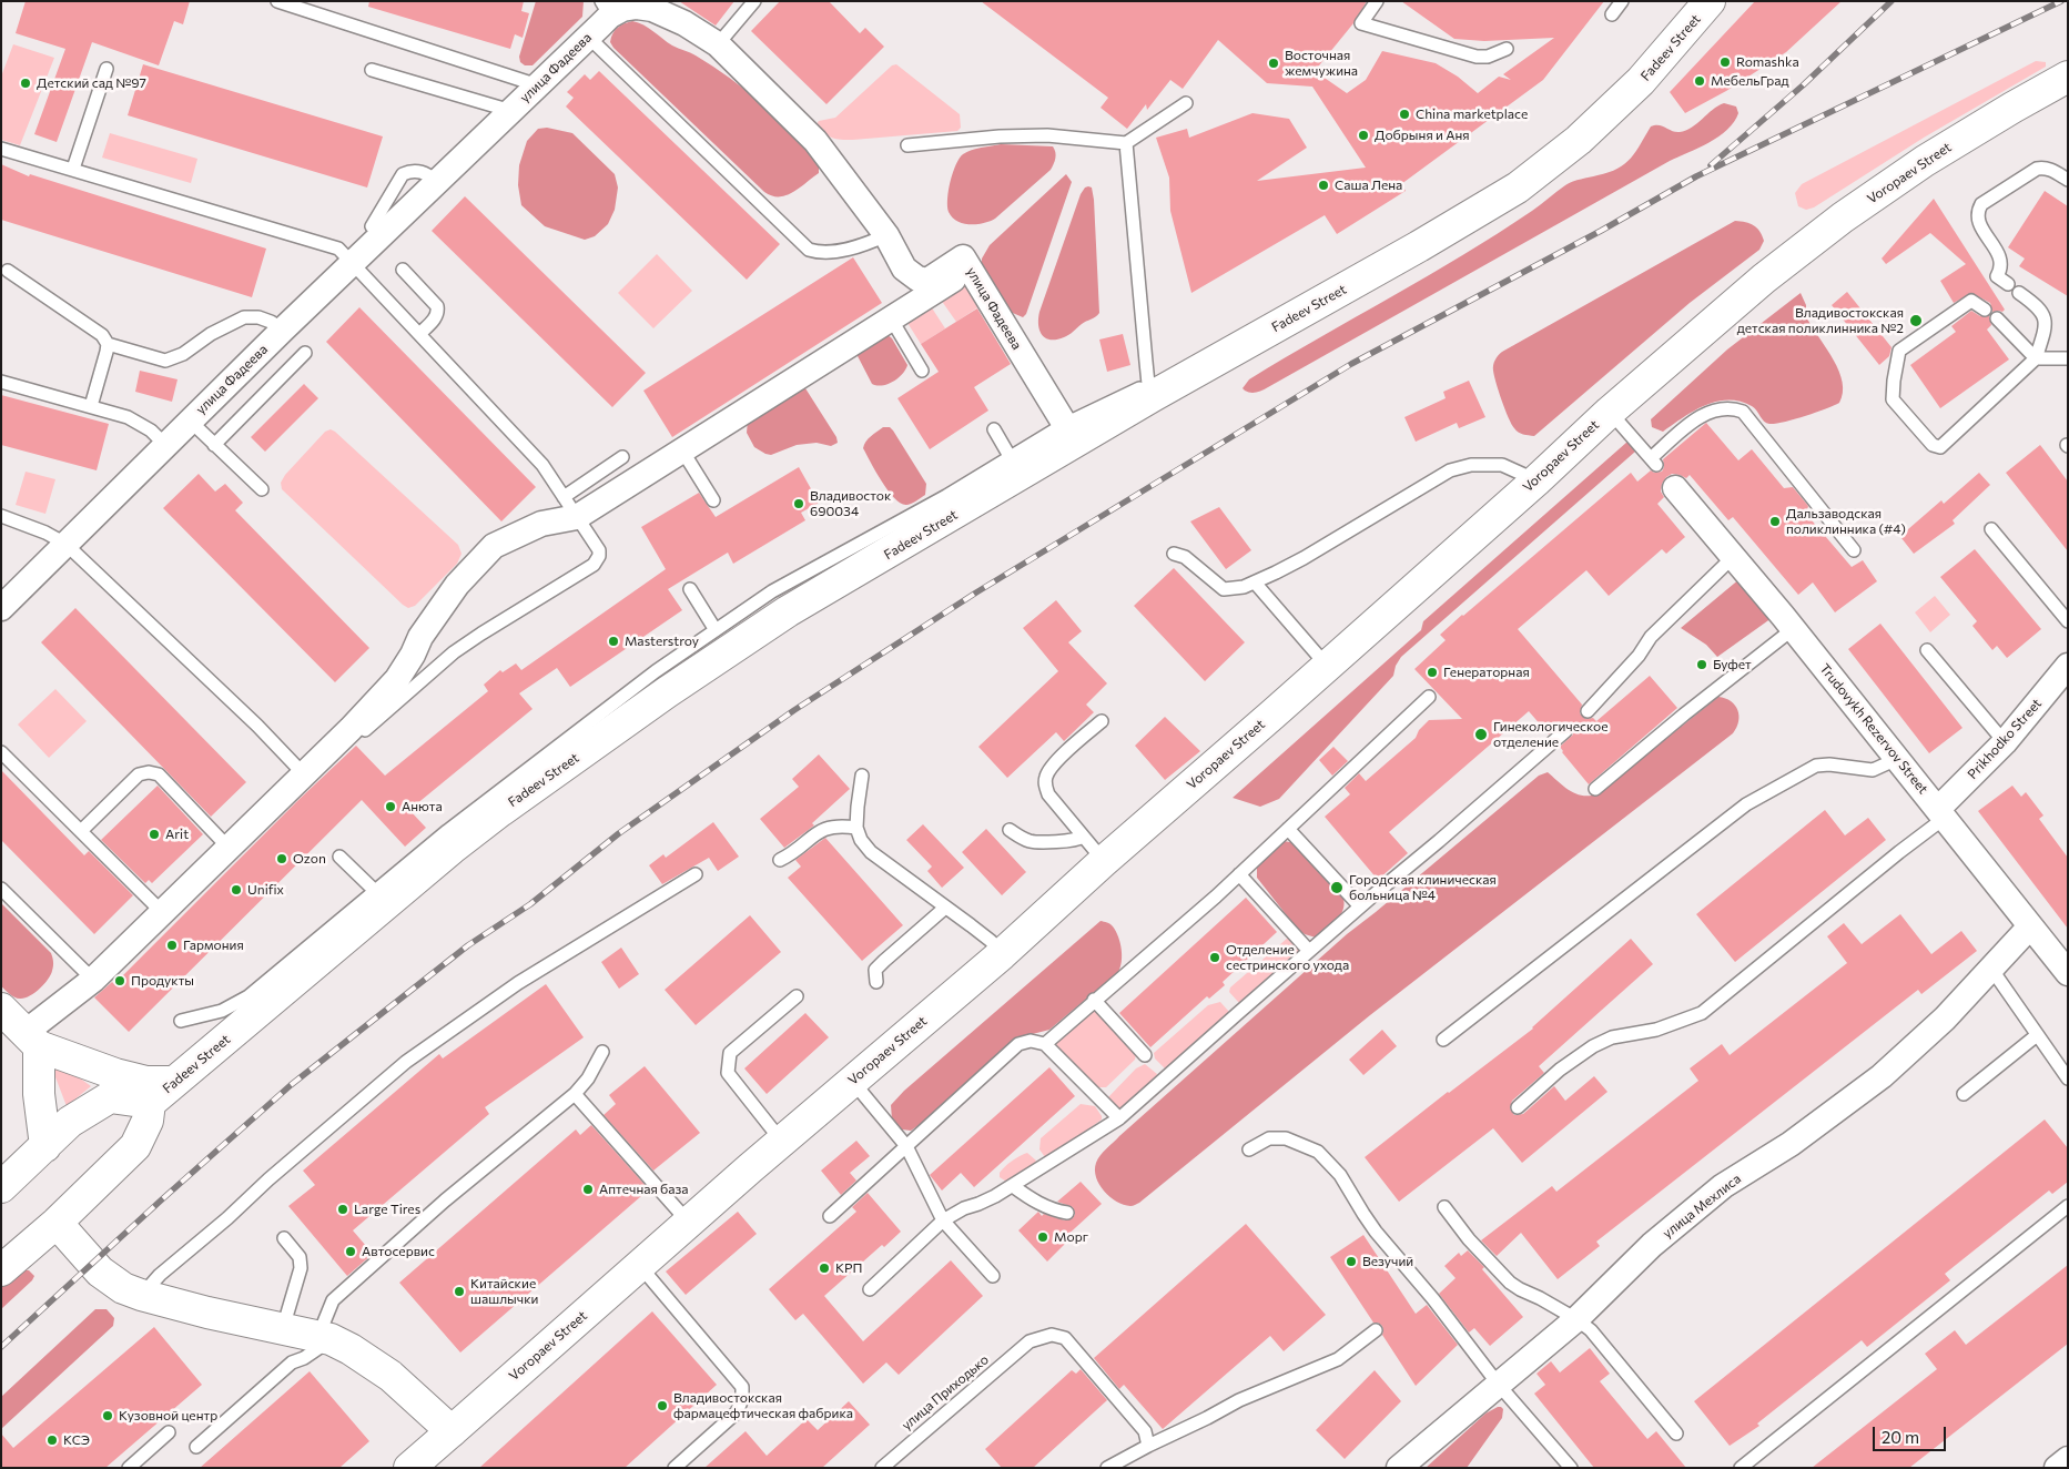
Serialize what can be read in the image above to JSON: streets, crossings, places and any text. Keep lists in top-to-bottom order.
{
  "streets": {
    "main road": ["Fadeev Street", "Voropaev Street"],
    "street": [
      "улица Фадеева",
      "Trudovykh Rezervov Street",
      "Prikhodko Street",
      "улица Мехлиса"
    ],
    "lane": ["улица Приходько"]
  },
  "crossings": [
    ["Fadeev Street", "улица Фадеева"],
    ["Trudovykh Rezervov Street", "Prikhodko Street"],
    ["Trudovykh Rezervov Street", "улица Мехлиса"]
  ],
  "places": [
    "Romashka",
    "Восточная жемчужина",
    "МебельГрад",
    "Детский сад №97",
    "China marketplace",
    "Добрыня и Аня",
    "Саша Лена",
    "Владивостокская детская поликлинника №2",
    "Владивосток 690034",
    "Дальзаводская поликлинника (#4)",
    "Masterstroy",
    "Буфет",
    "Генераторная",
    "Гинекологическое отделение",
    "Анюта",
    "Arit",
    "Ozon",
    "Городская клиническая больница №4",
    "Unifix",
    "Гармония",
    "Отделение сестринского ухода",
    "Продукты",
    "Аптечная база",
    "Large Tires",
    "Морг",
    "Автосервис",
    "Везучий",
    "КРП",
    "Китайские шашлычки",
    "Владивостокская фармацефтическая фабрика",
    "Кузовной центр",
    "КСЭ"
  ],
  "scale_bar": "20 m"
}
